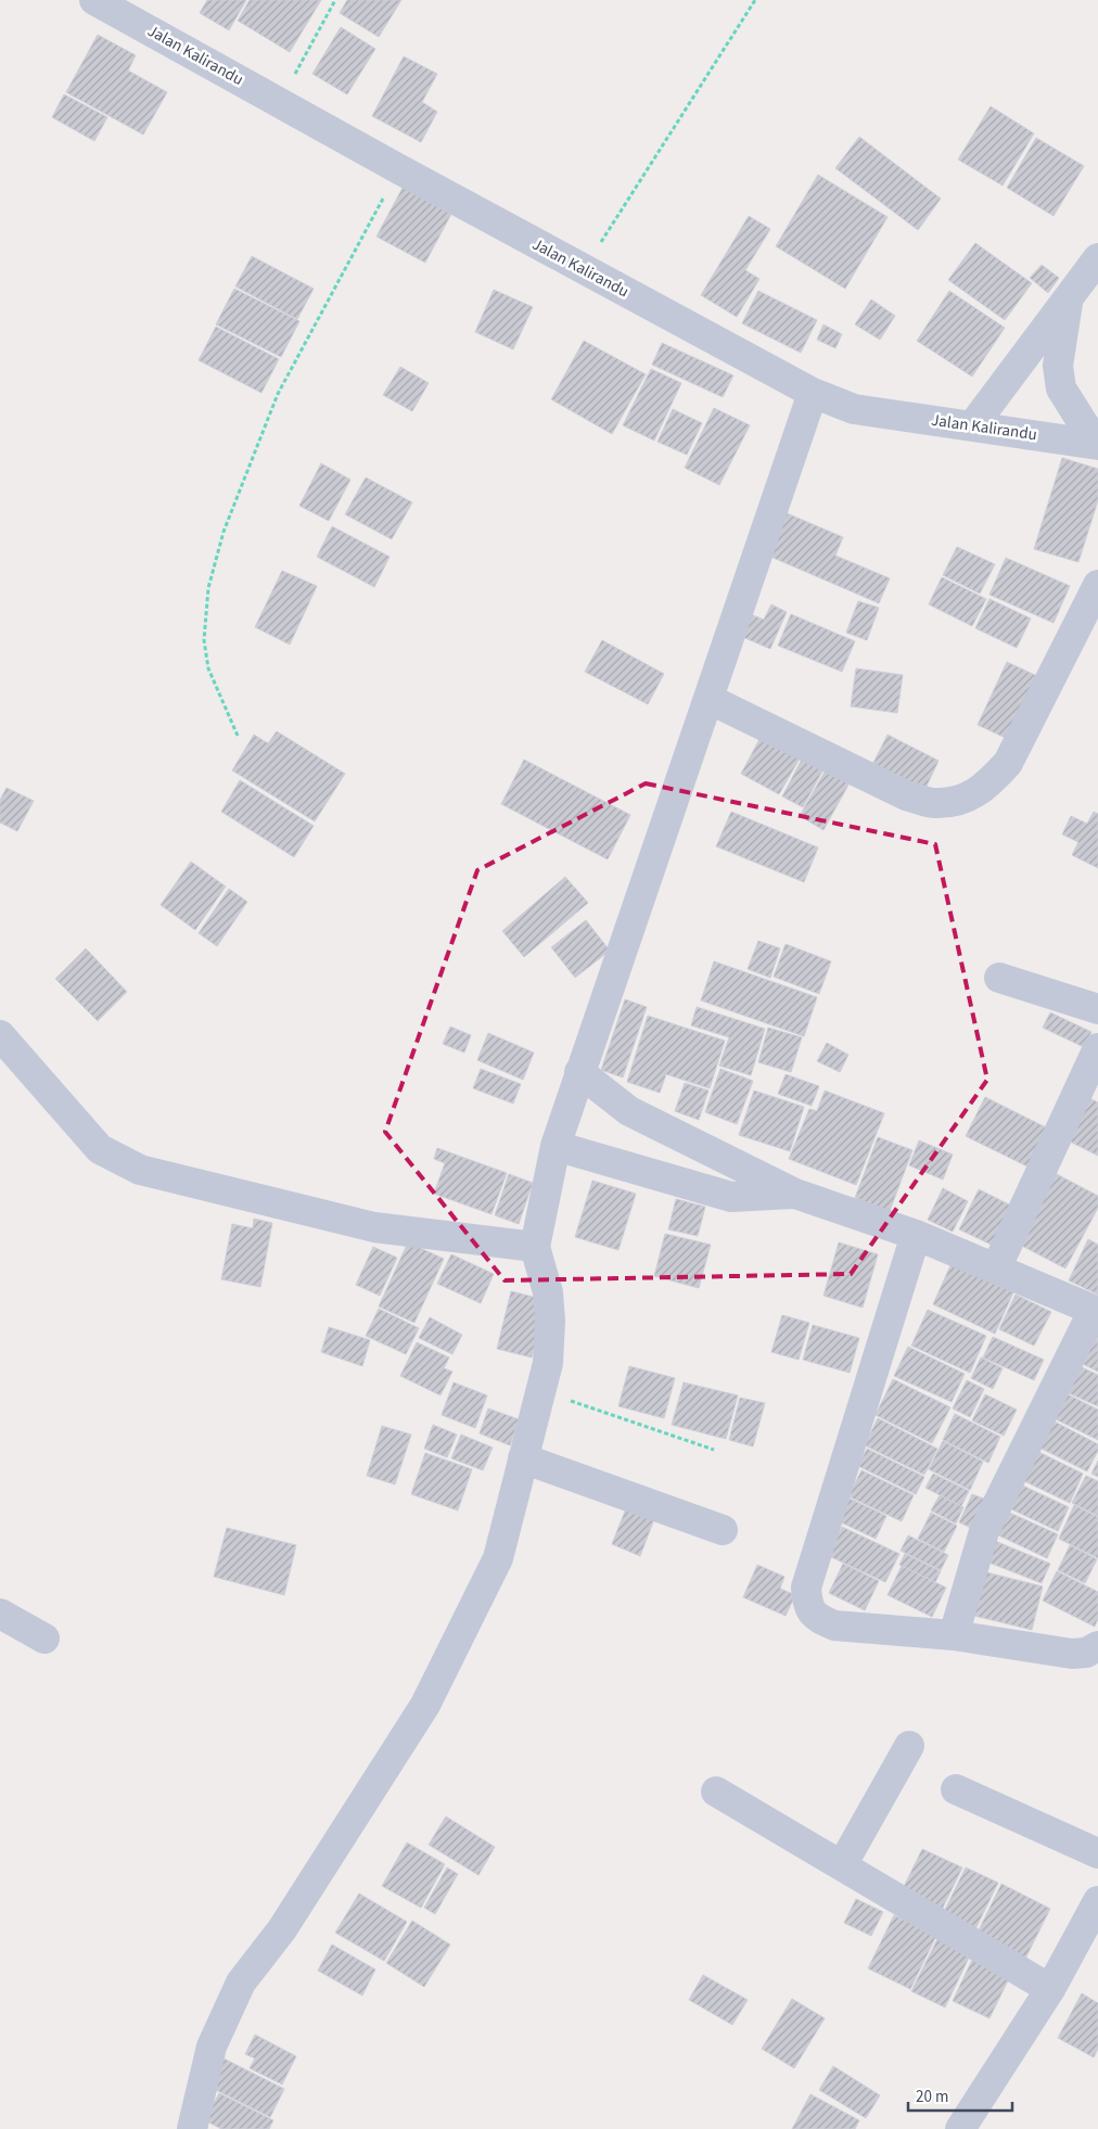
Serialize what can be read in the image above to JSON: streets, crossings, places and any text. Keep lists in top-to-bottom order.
{
  "streets": {
    "street": ["Jalan Kalirandu"]
  },
  "scale_bar": "20 m"
}
